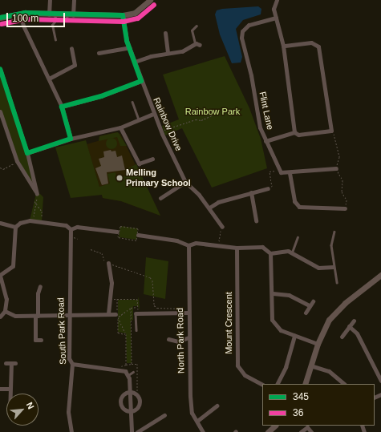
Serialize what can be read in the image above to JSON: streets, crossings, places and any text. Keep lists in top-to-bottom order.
{
  "streets": {
    "street": [
      "Flint Lane",
      "Rainbow Drive",
      "Mount Crescent",
      "South Park Road",
      "North Park Road"
    ]
  },
  "parks": ["Rainbow Park"],
  "places": ["Melling Primary School"],
  "lines": ["transit line 36", "transit line 345"],
  "legend": ["345", "36"],
  "scale_bar": "100 m",
  "north": "top right"
}
